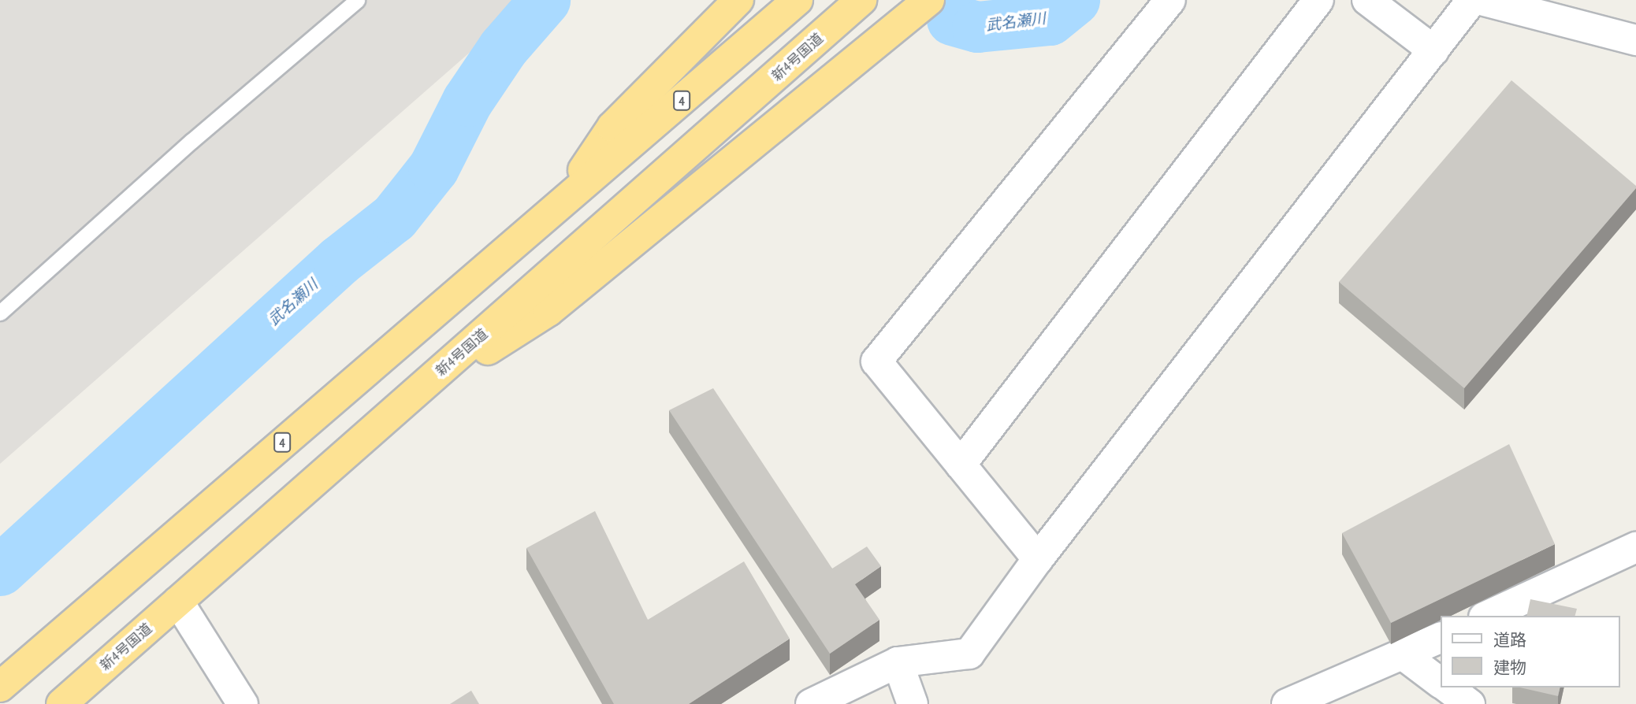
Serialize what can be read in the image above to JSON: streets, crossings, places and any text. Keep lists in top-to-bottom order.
{
  "streets": {
    "highway": ["新4号国道", "4"]
  },
  "water": ["武名瀬川"],
  "legend": ["道路", "建物"]
}
